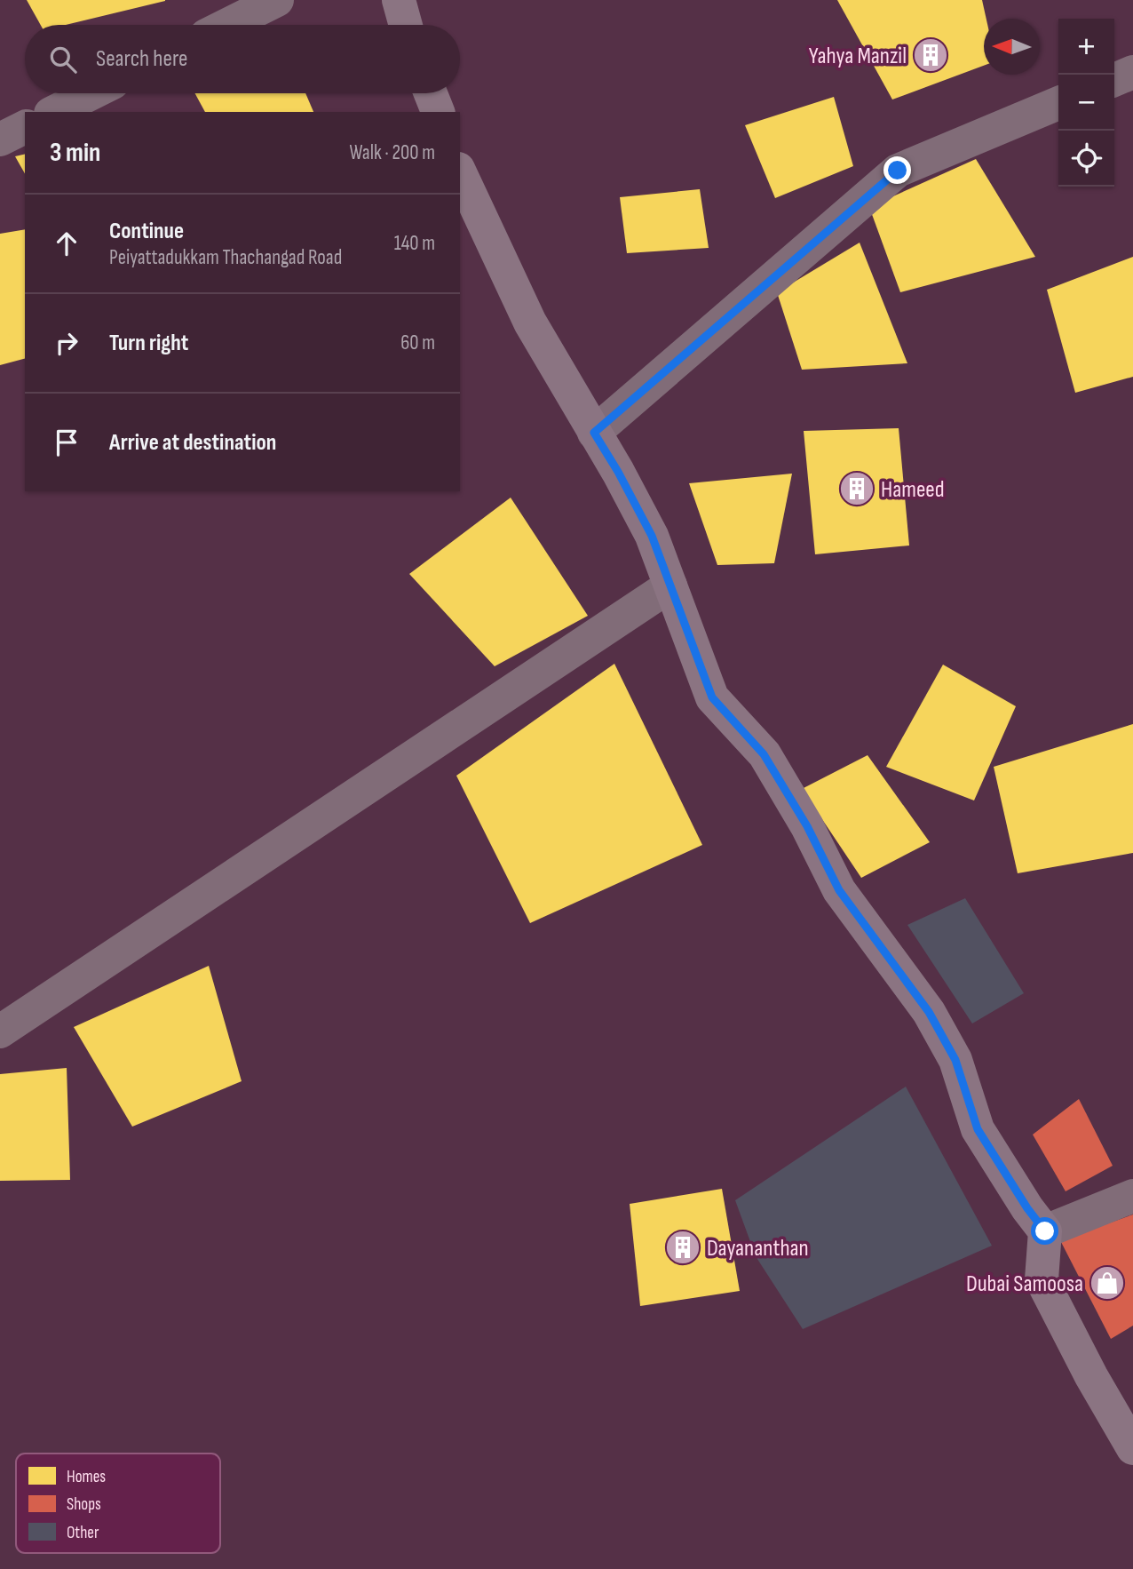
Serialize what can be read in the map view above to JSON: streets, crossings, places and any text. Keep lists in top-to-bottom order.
{
  "places": {
    "building": ["Yahya Manzil", "Hameed", "Dayananthan"],
    "shop": ["Dubai Samoosa"]
  },
  "legend": ["Homes", "Shops", "Other"],
  "north": "left",
  "page": {
    "map_buttons": ["+", "−"],
    "search": "Search here",
    "heading": ["3 min", "Walk · 200 m"],
    "list": [
      ["Continue", "Peiyattadukkam Thachangad Road", "140 m"],
      ["Turn right", "60 m"],
      "Arrive at destination"
    ]
  }
}
